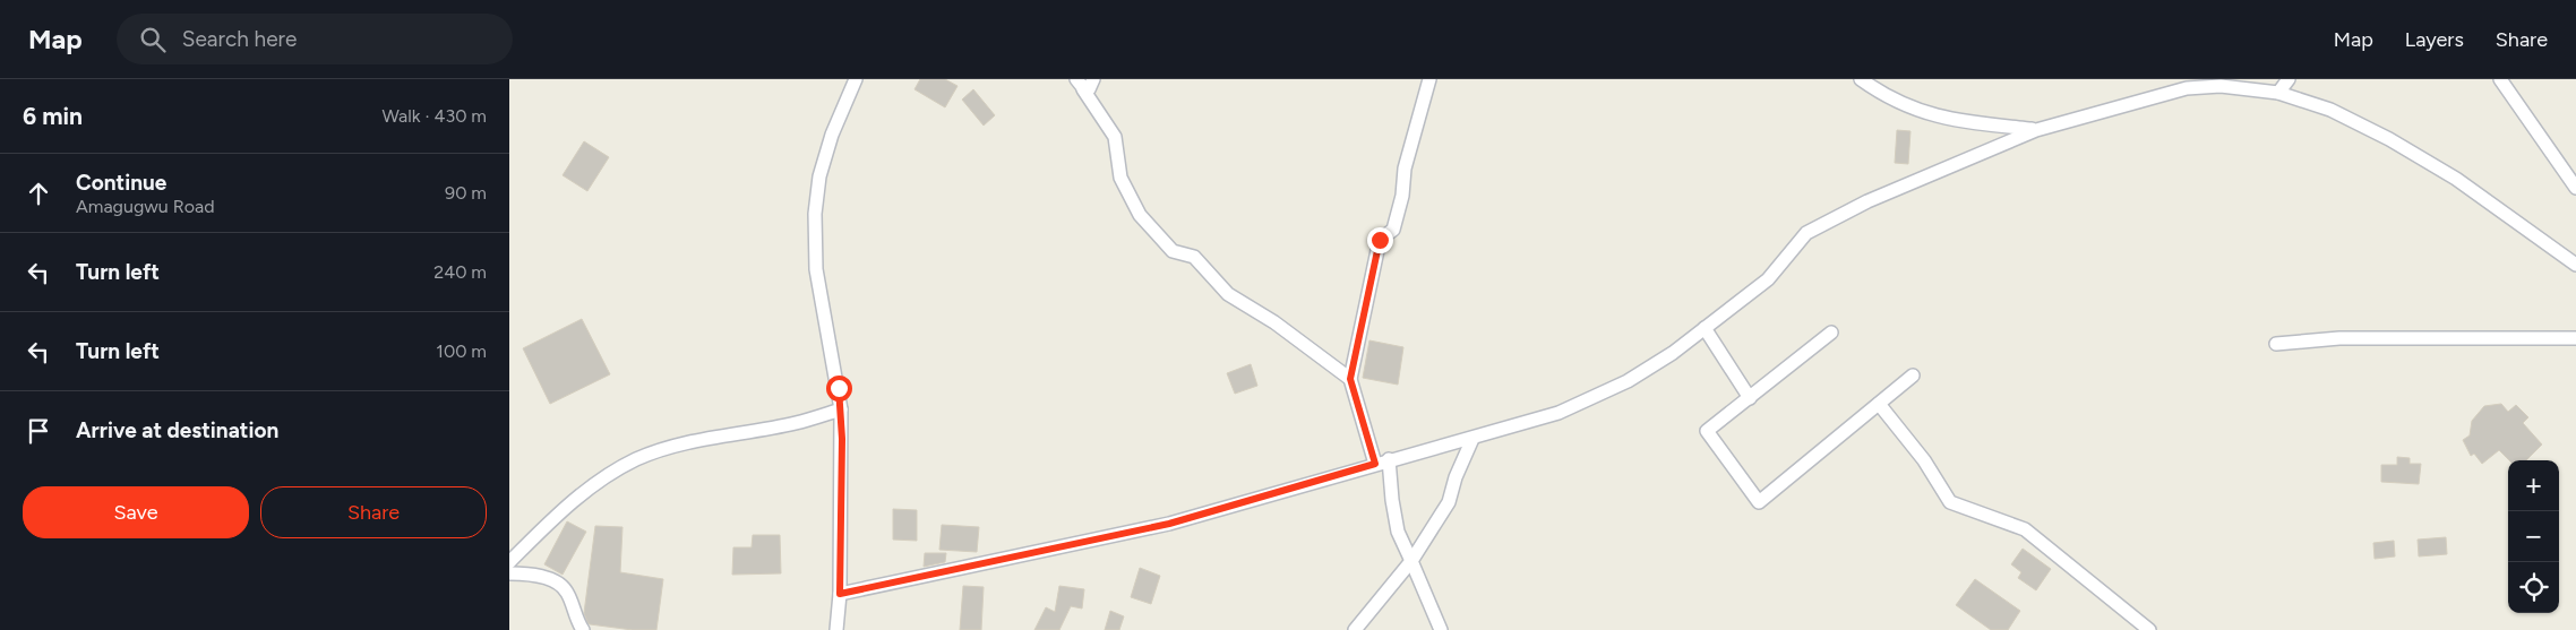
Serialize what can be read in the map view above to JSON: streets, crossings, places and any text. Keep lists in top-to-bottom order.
{
  "page": {
    "header": "Map",
    "search": "Search here",
    "nav": ["Map", "Layers", "Share"],
    "heading": ["6 min", "Walk · 430 m"],
    "list": [
      ["Continue", "Amagugwu Road", "90 m"],
      ["Turn left", "240 m"],
      ["Turn left", "100 m"],
      "Arrive at destination"
    ],
    "map_buttons": ["+", "−"],
    "buttons": ["Save", "Share"]
  }
}
